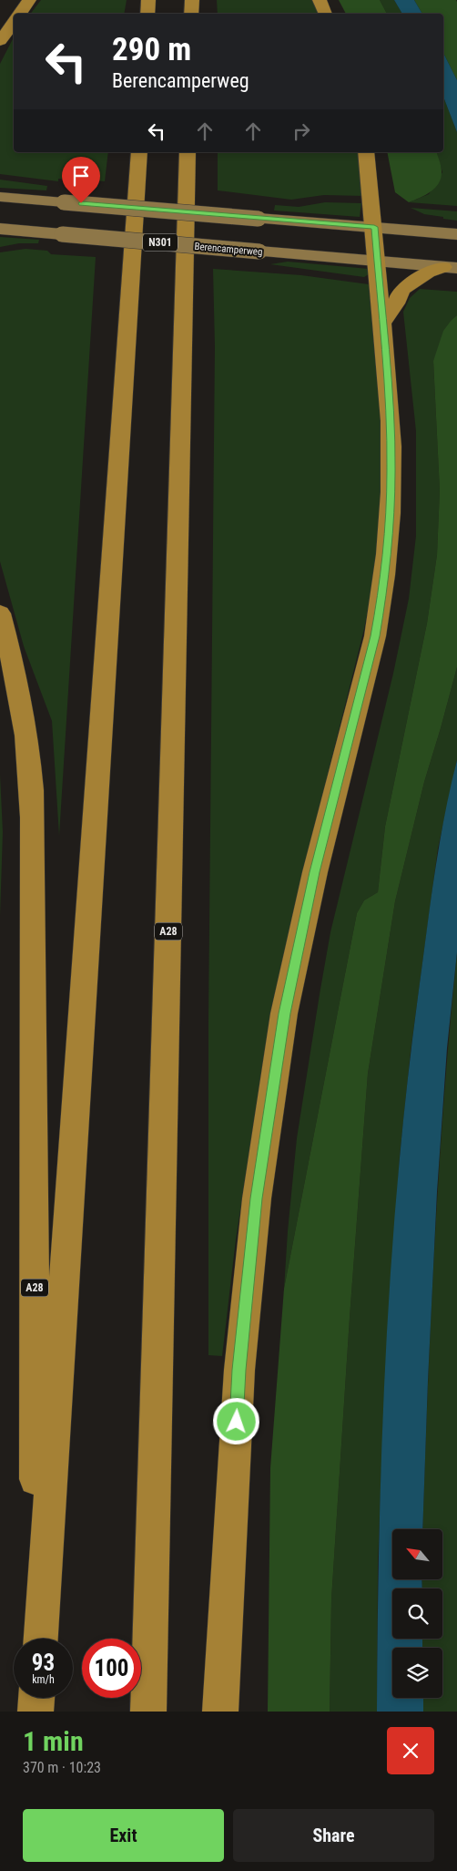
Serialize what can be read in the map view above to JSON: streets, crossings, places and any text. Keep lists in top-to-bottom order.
{
  "streets": {
    "highway": ["A28"],
    "main road": ["N301", "Berencamperweg"]
  },
  "north": "top left",
  "page": {
    "turn": ["290 m", "Berencamperweg"],
    "speed": "93 km/h",
    "limit": "100",
    "heading": ["1 min", "370 m · 10:23"],
    "buttons": ["Exit", "Share"]
  }
}
